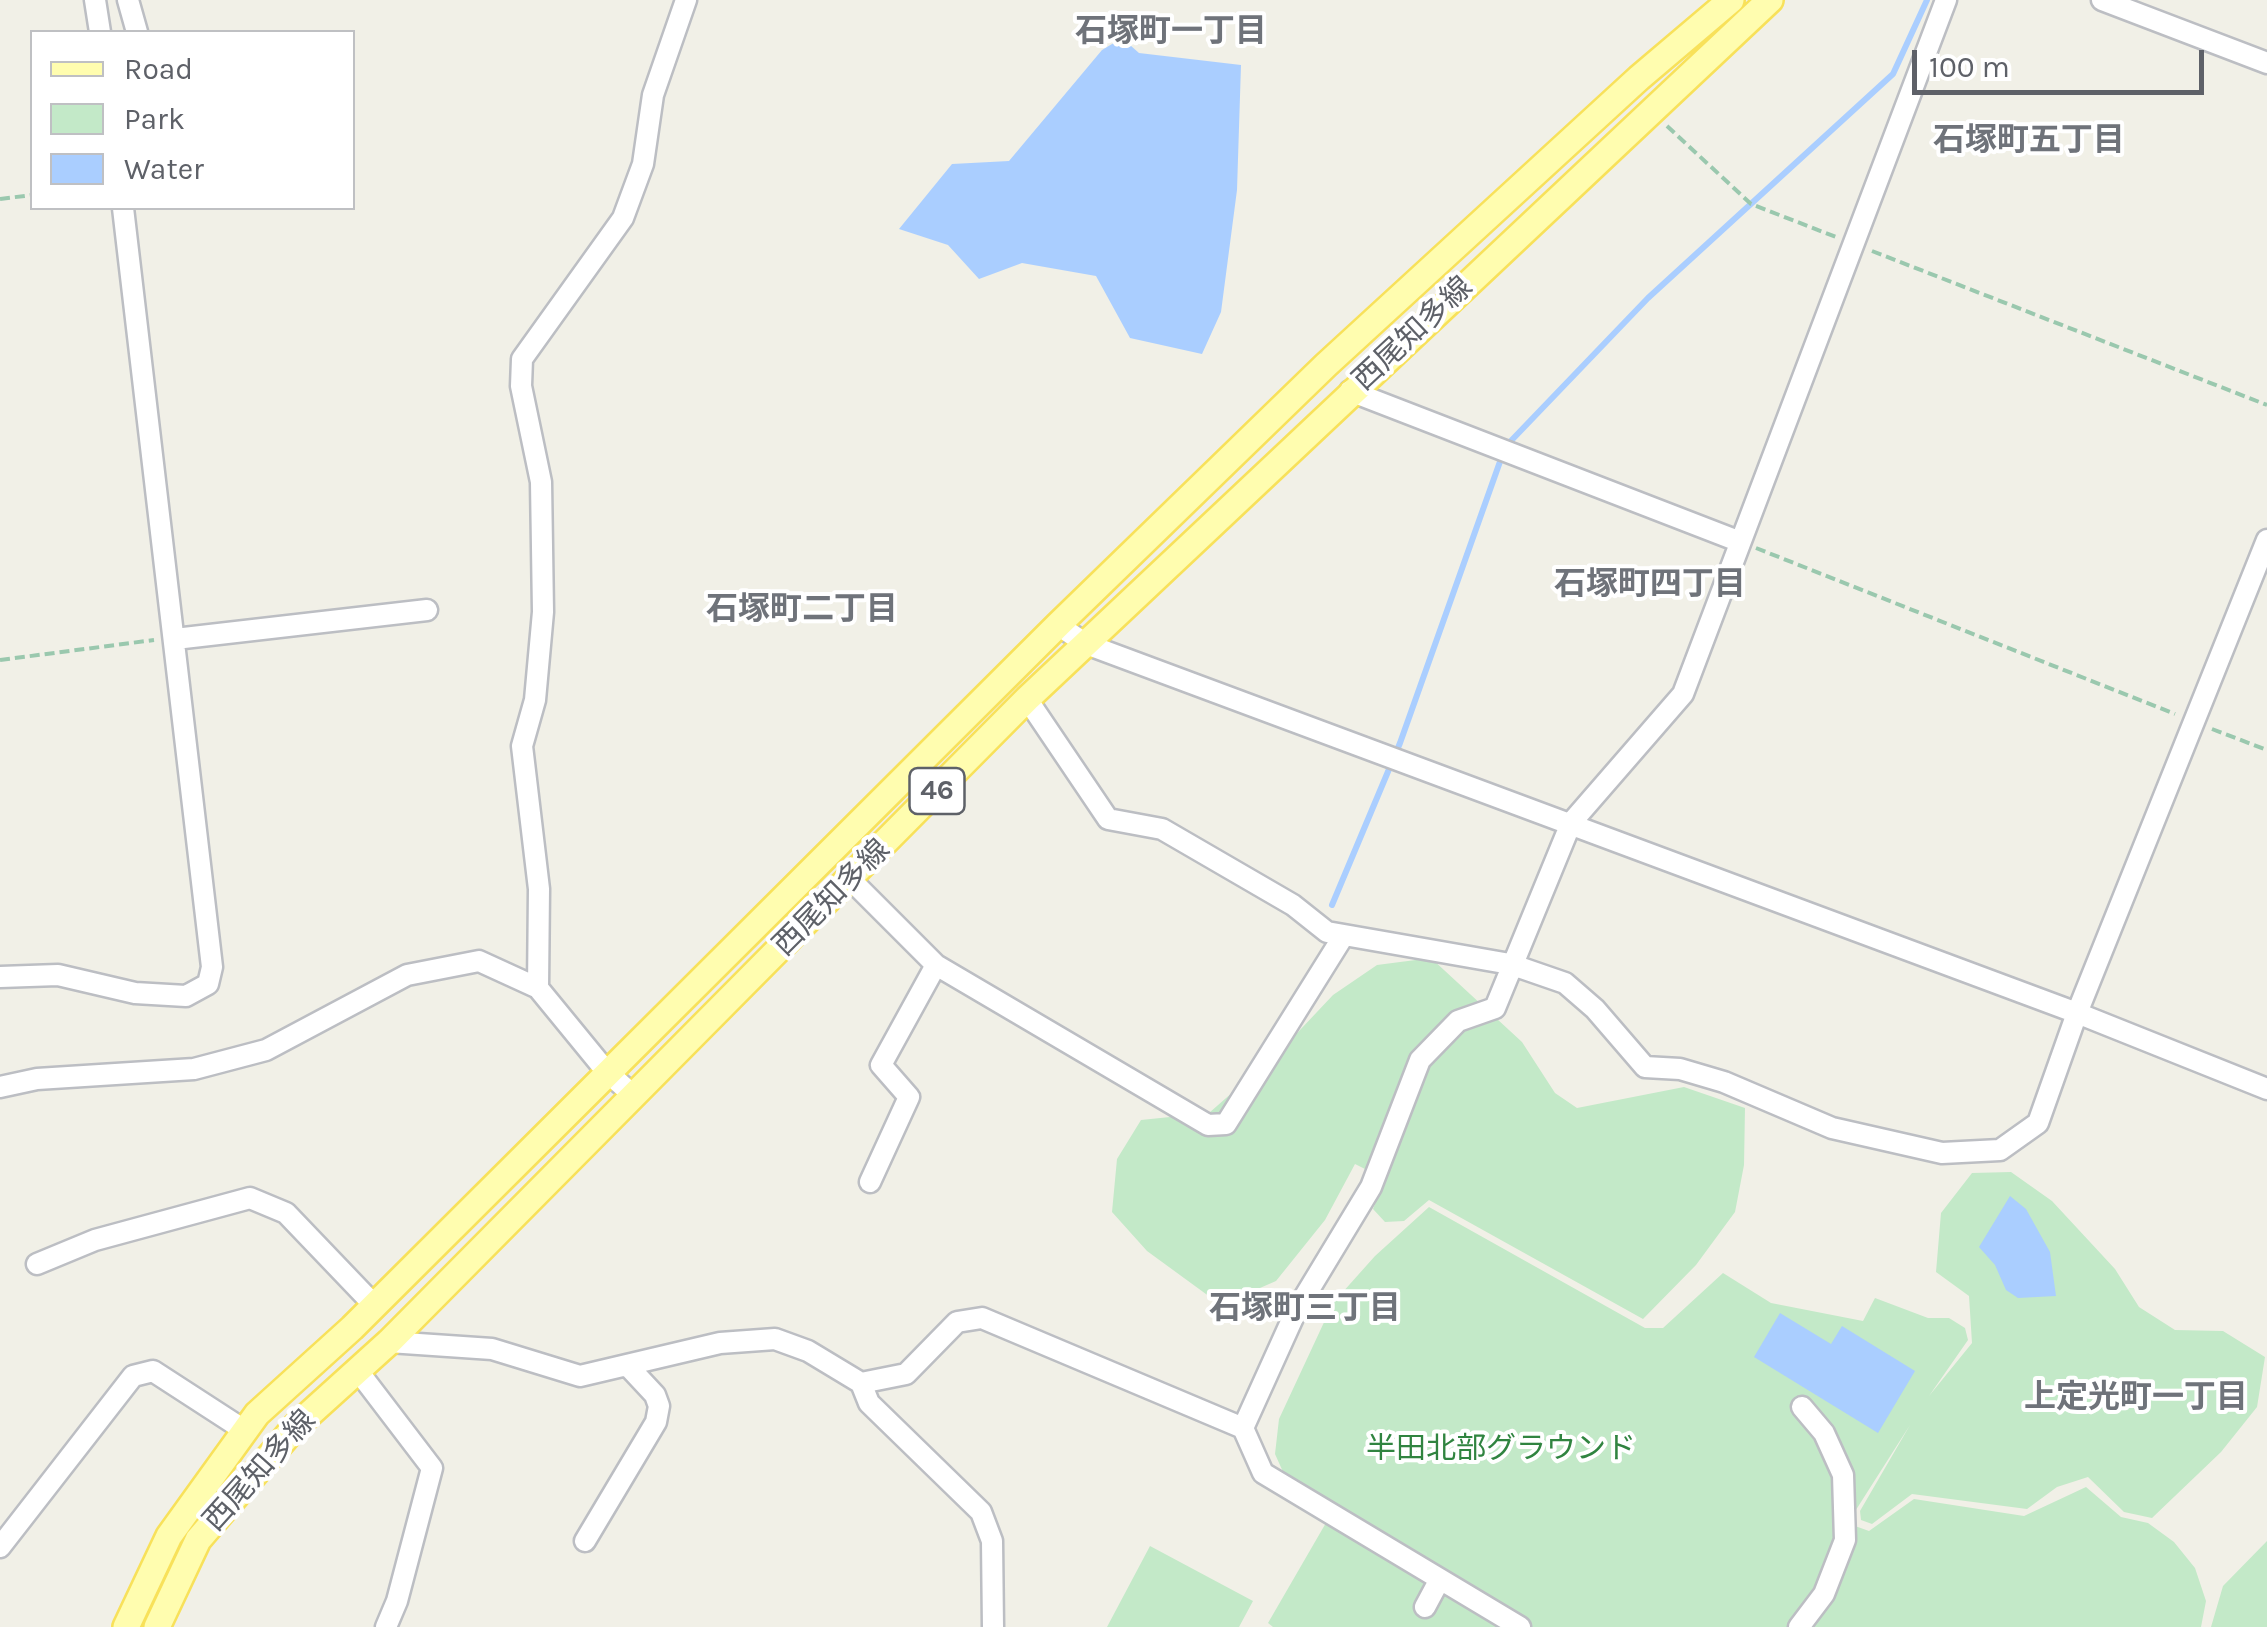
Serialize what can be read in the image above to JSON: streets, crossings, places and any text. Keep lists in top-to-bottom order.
{
  "streets": {
    "main road": ["西尾知多線", "46"]
  },
  "districts": [
    "石塚町一丁目",
    "石塚町五丁目",
    "石塚町四丁目",
    "石塚町二丁目",
    "石塚町三丁目",
    "上定光町一丁目"
  ],
  "parks": ["半田北部グラウンド"],
  "legend": ["Road", "Park", "Water"],
  "scale_bar": "100 m"
}
